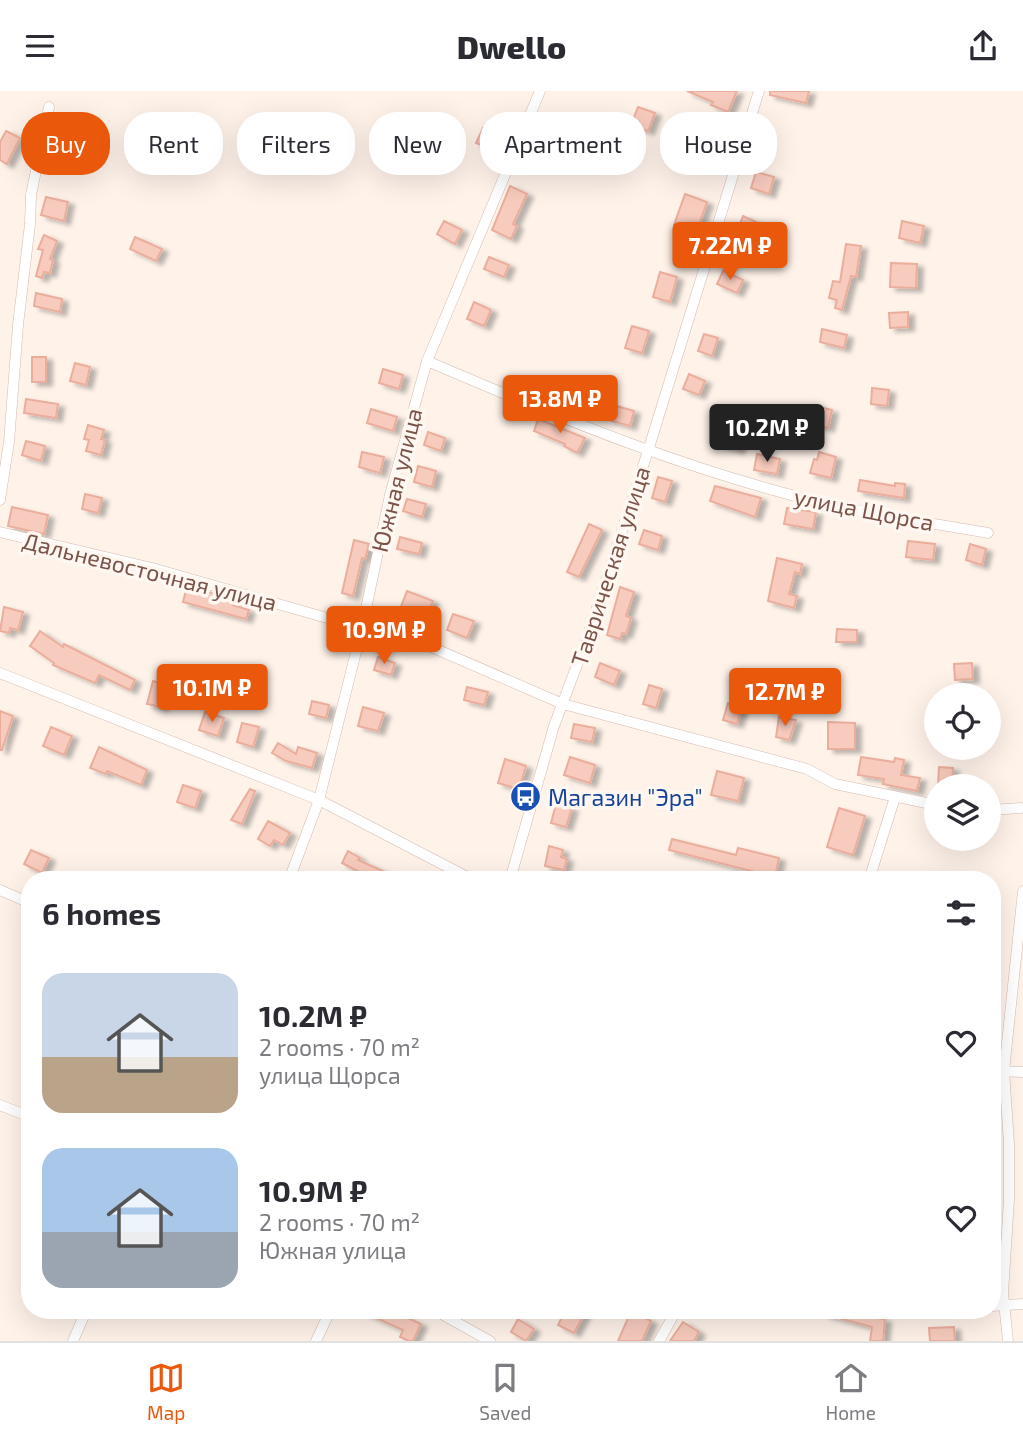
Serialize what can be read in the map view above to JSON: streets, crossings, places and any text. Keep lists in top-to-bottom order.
{
  "streets": {
    "street": [
      "Южная улица",
      "улица Щорса",
      "Таврическая улица",
      "Дальневосточная улица"
    ]
  },
  "crossings": [
    ["Южная улица", "улица Щорса"],
    ["Южная улица", "Дальневосточная улица"],
    ["улица Щорса", "Таврическая улица"],
    ["Таврическая улица", "Дальневосточная улица"]
  ],
  "places": {
    "bus stop": ["Магазин \"Эра\""]
  },
  "page": {
    "header": "Dwello",
    "chip": [
      "Buy",
      "Rent",
      "Filters",
      "New",
      "Apartment",
      "House"
    ],
    "price": [
      "7.22M ₽",
      "13.8M ₽",
      "10.2M ₽",
      "10.9M ₽",
      "10.1M ₽",
      "12.7M ₽"
    ],
    "heading": "6 homes",
    "list": [
      {
        "name": "10.2M ₽",
        "note": "2 rooms · 70 m² · улица Щорса"
      },
      {
        "name": "10.9M ₽",
        "note": "2 rooms · 70 m² · Южная улица"
      }
    ],
    "tabs": ["Map", "Saved", "Home"]
  }
}
